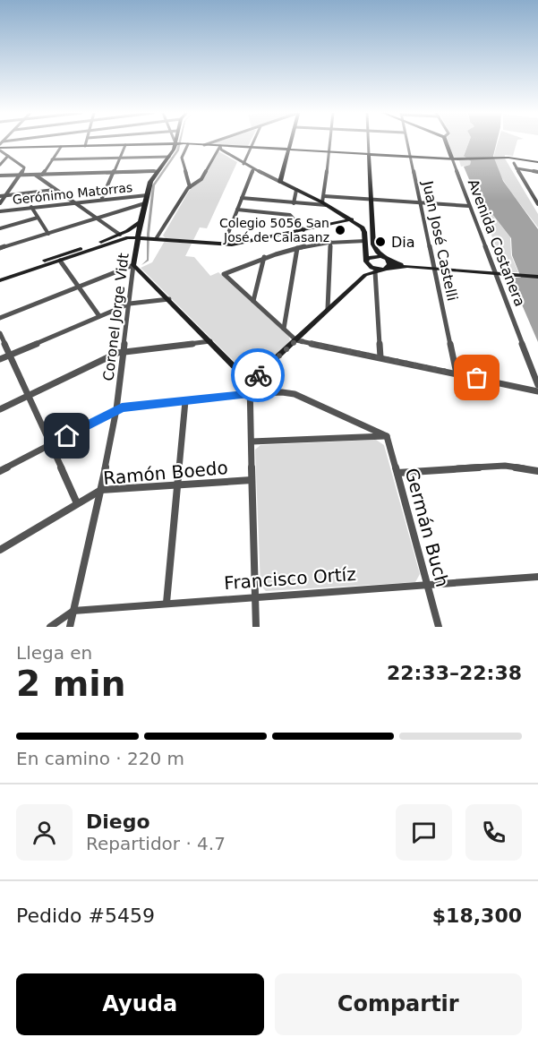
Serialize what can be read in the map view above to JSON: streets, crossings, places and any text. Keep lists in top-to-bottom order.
{
  "streets": {
    "street": [
      "Gerónimo Matorras",
      "Juan José Castelli",
      "Avenida Costanera",
      "Coronel Jorge Vidt",
      "Ramón Boedo",
      "Germán Buch",
      "Francisco Ortíz"
    ]
  },
  "crossings": [
    ["Gerónimo Matorras", "Coronel Jorge Vidt"],
    ["Coronel Jorge Vidt", "Ramón Boedo"],
    ["Coronel Jorge Vidt", "Francisco Ortíz"],
    ["Germán Buch", "Francisco Ortíz"]
  ],
  "places": ["Colegio 5056 San José de Calasanz", "Dia"],
  "page": {
    "heading": ["2 min", "Llega en", "22:33–22:38"],
    "panel": [
      "Diego",
      "Repartidor · 4.7",
      "Pedido #5459",
      "$18,300"
    ],
    "bar": "En camino · 220 m",
    "buttons": ["Ayuda", "Compartir"]
  }
}
